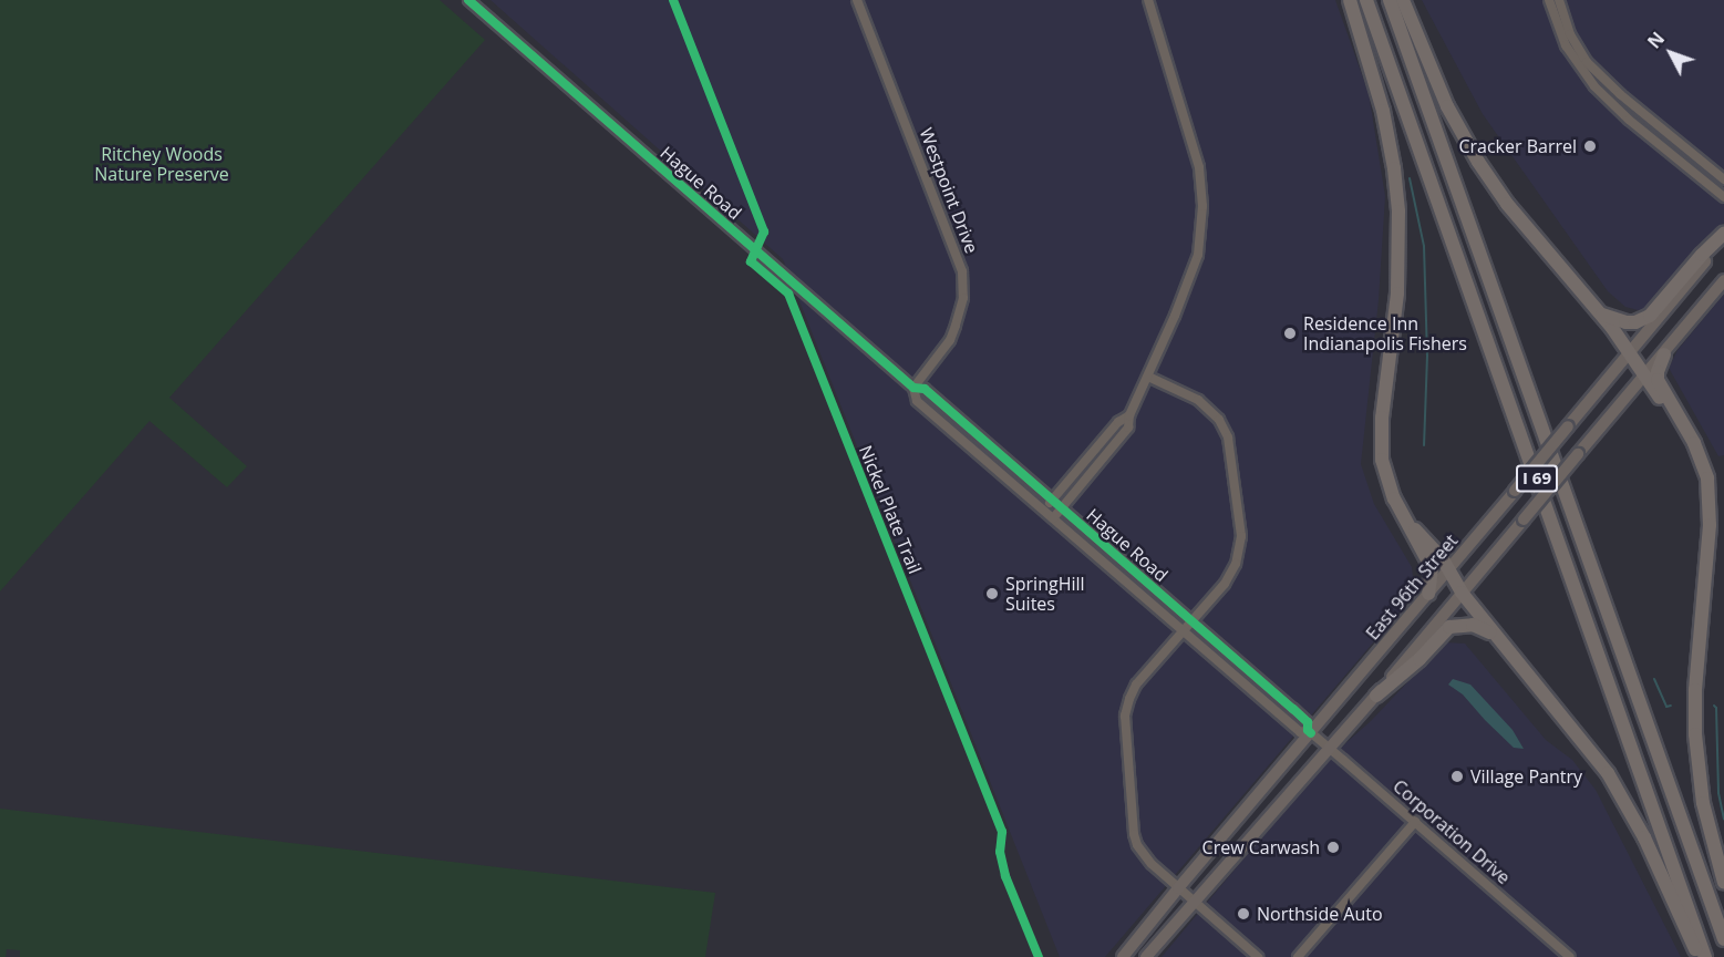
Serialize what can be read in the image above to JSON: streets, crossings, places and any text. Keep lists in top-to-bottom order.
{
  "streets": {
    "highway": ["I 69"],
    "main road": ["East 96th Street"],
    "street": ["Hague Road", "Westpoint Drive", "Corporation Drive"],
    "cycle path": ["Nickel Plate Trail"]
  },
  "crossings": [
    ["Hague Road", "Westpoint Drive"],
    ["Hague Road", "East 96th Street"],
    ["Hague Road", "Corporation Drive"],
    ["East 96th Street", "Corporation Drive"]
  ],
  "parks": ["Ritchey Woods Nature Preserve"],
  "places": [
    "Cracker Barrel",
    "Residence Inn Indianapolis Fishers",
    "SpringHill Suites",
    "Village Pantry",
    "Crew Carwash",
    "Northside Auto"
  ],
  "north": "top left"
}
